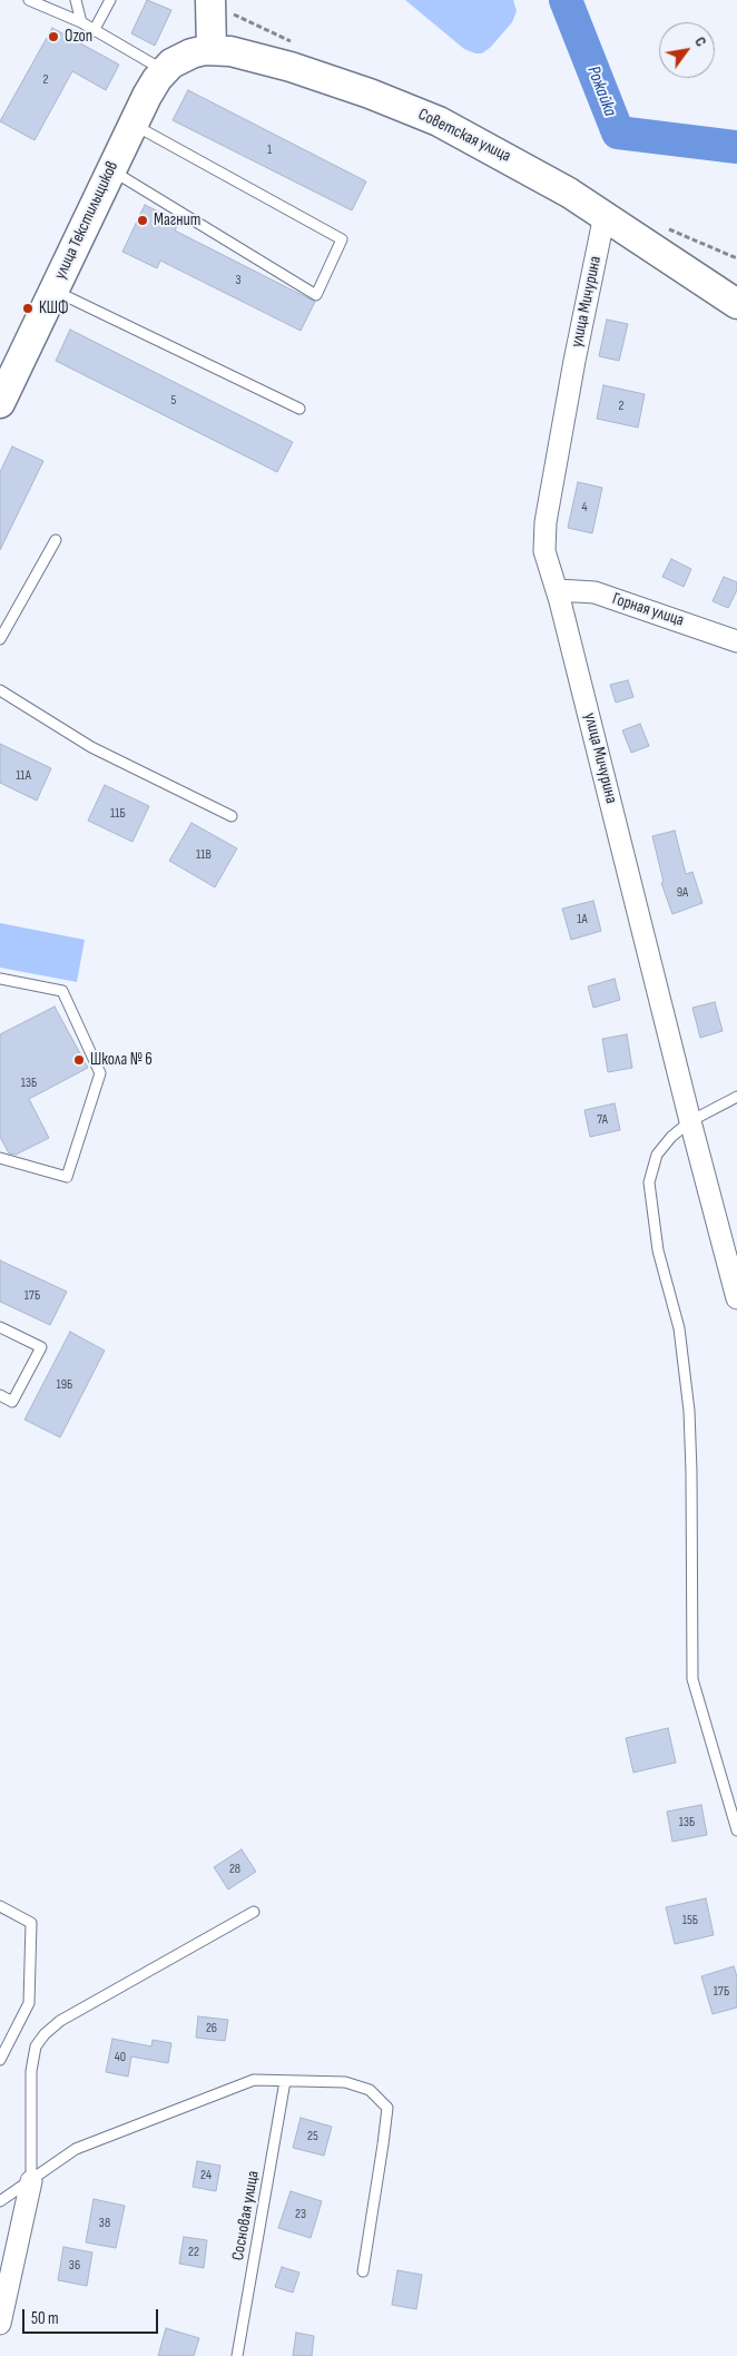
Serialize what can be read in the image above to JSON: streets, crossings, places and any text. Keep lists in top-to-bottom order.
{
  "streets": {
    "main road": ["Советская улица", "улица Текстильщиков"],
    "street": ["улица Мичурина", "Горная улица"],
    "lane": ["Сосновая улица"]
  },
  "crossings": [
    ["Советская улица", "улица Текстильщиков"],
    ["Советская улица", "улица Мичурина"],
    ["улица Мичурина", "Горная улица"]
  ],
  "water": ["Рожайка"],
  "places": [
    "Ozon",
    "Магнит",
    "КШФ",
    "Школа № 6"
  ],
  "house_numbers": [
    "2",
    "1",
    "3",
    "5",
    "2",
    "4",
    "11А",
    "11Б",
    "11В",
    "9А",
    "1А",
    "13Б",
    "7А",
    "17Б",
    "19Б",
    "13Б",
    "28",
    "15Б",
    "17Б",
    "26",
    "40",
    "25",
    "24",
    "23",
    "38",
    "22",
    "36"
  ],
  "scale_bar": "50 m",
  "north": "top right"
}
